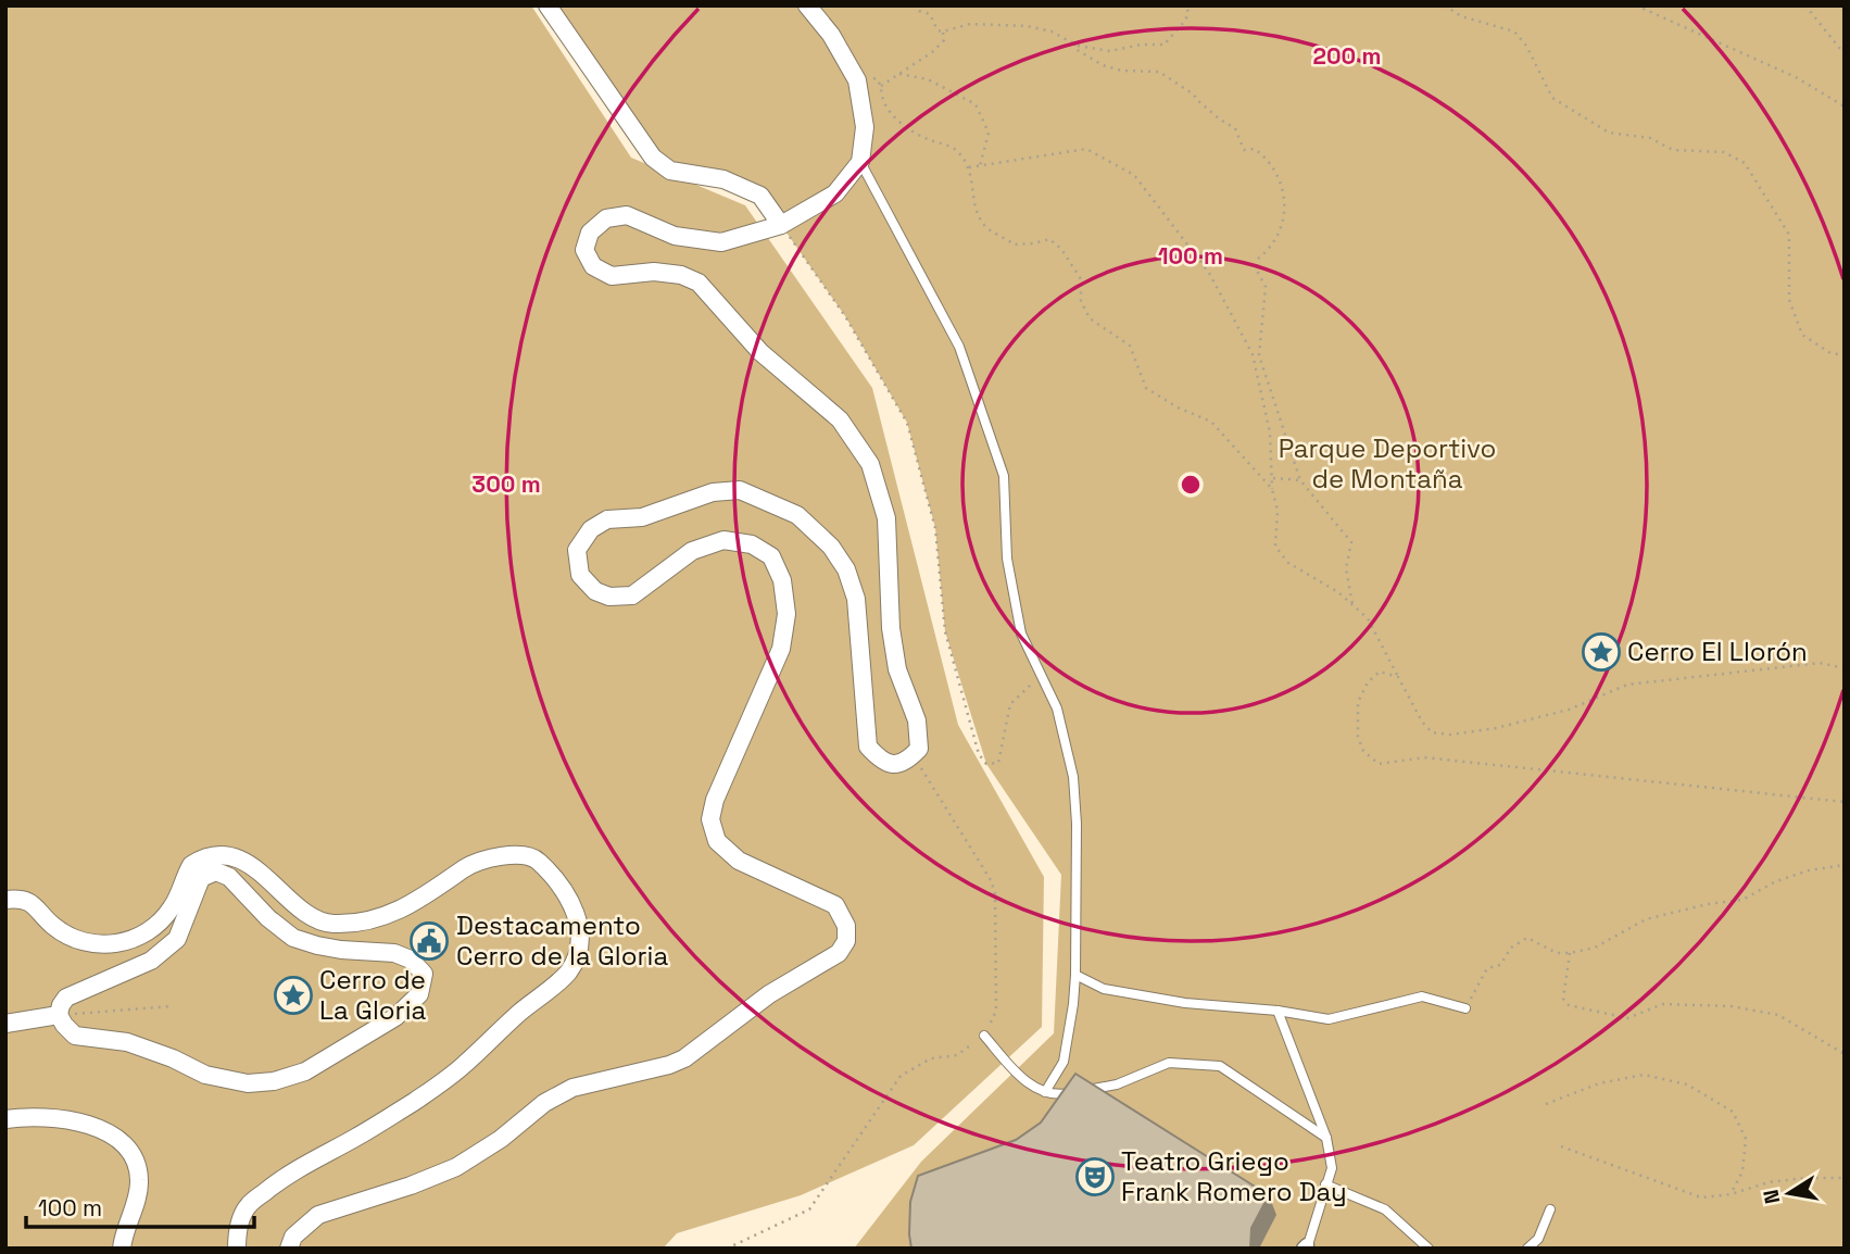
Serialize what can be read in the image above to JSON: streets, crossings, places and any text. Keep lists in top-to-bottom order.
{
  "parks": ["Parque Deportivo de Montaña"],
  "places": {
    "place": ["Cerro El Llorón", "Cerro de La Gloria"],
    "public building": ["Destacamento Cerro de la Gloria"],
    "theatre": ["Teatro Griego Frank Romero Day"]
  },
  "scale_bar": "100 m",
  "north": "left",
  "rings": ["200 m", "100 m", "300 m"]
}
